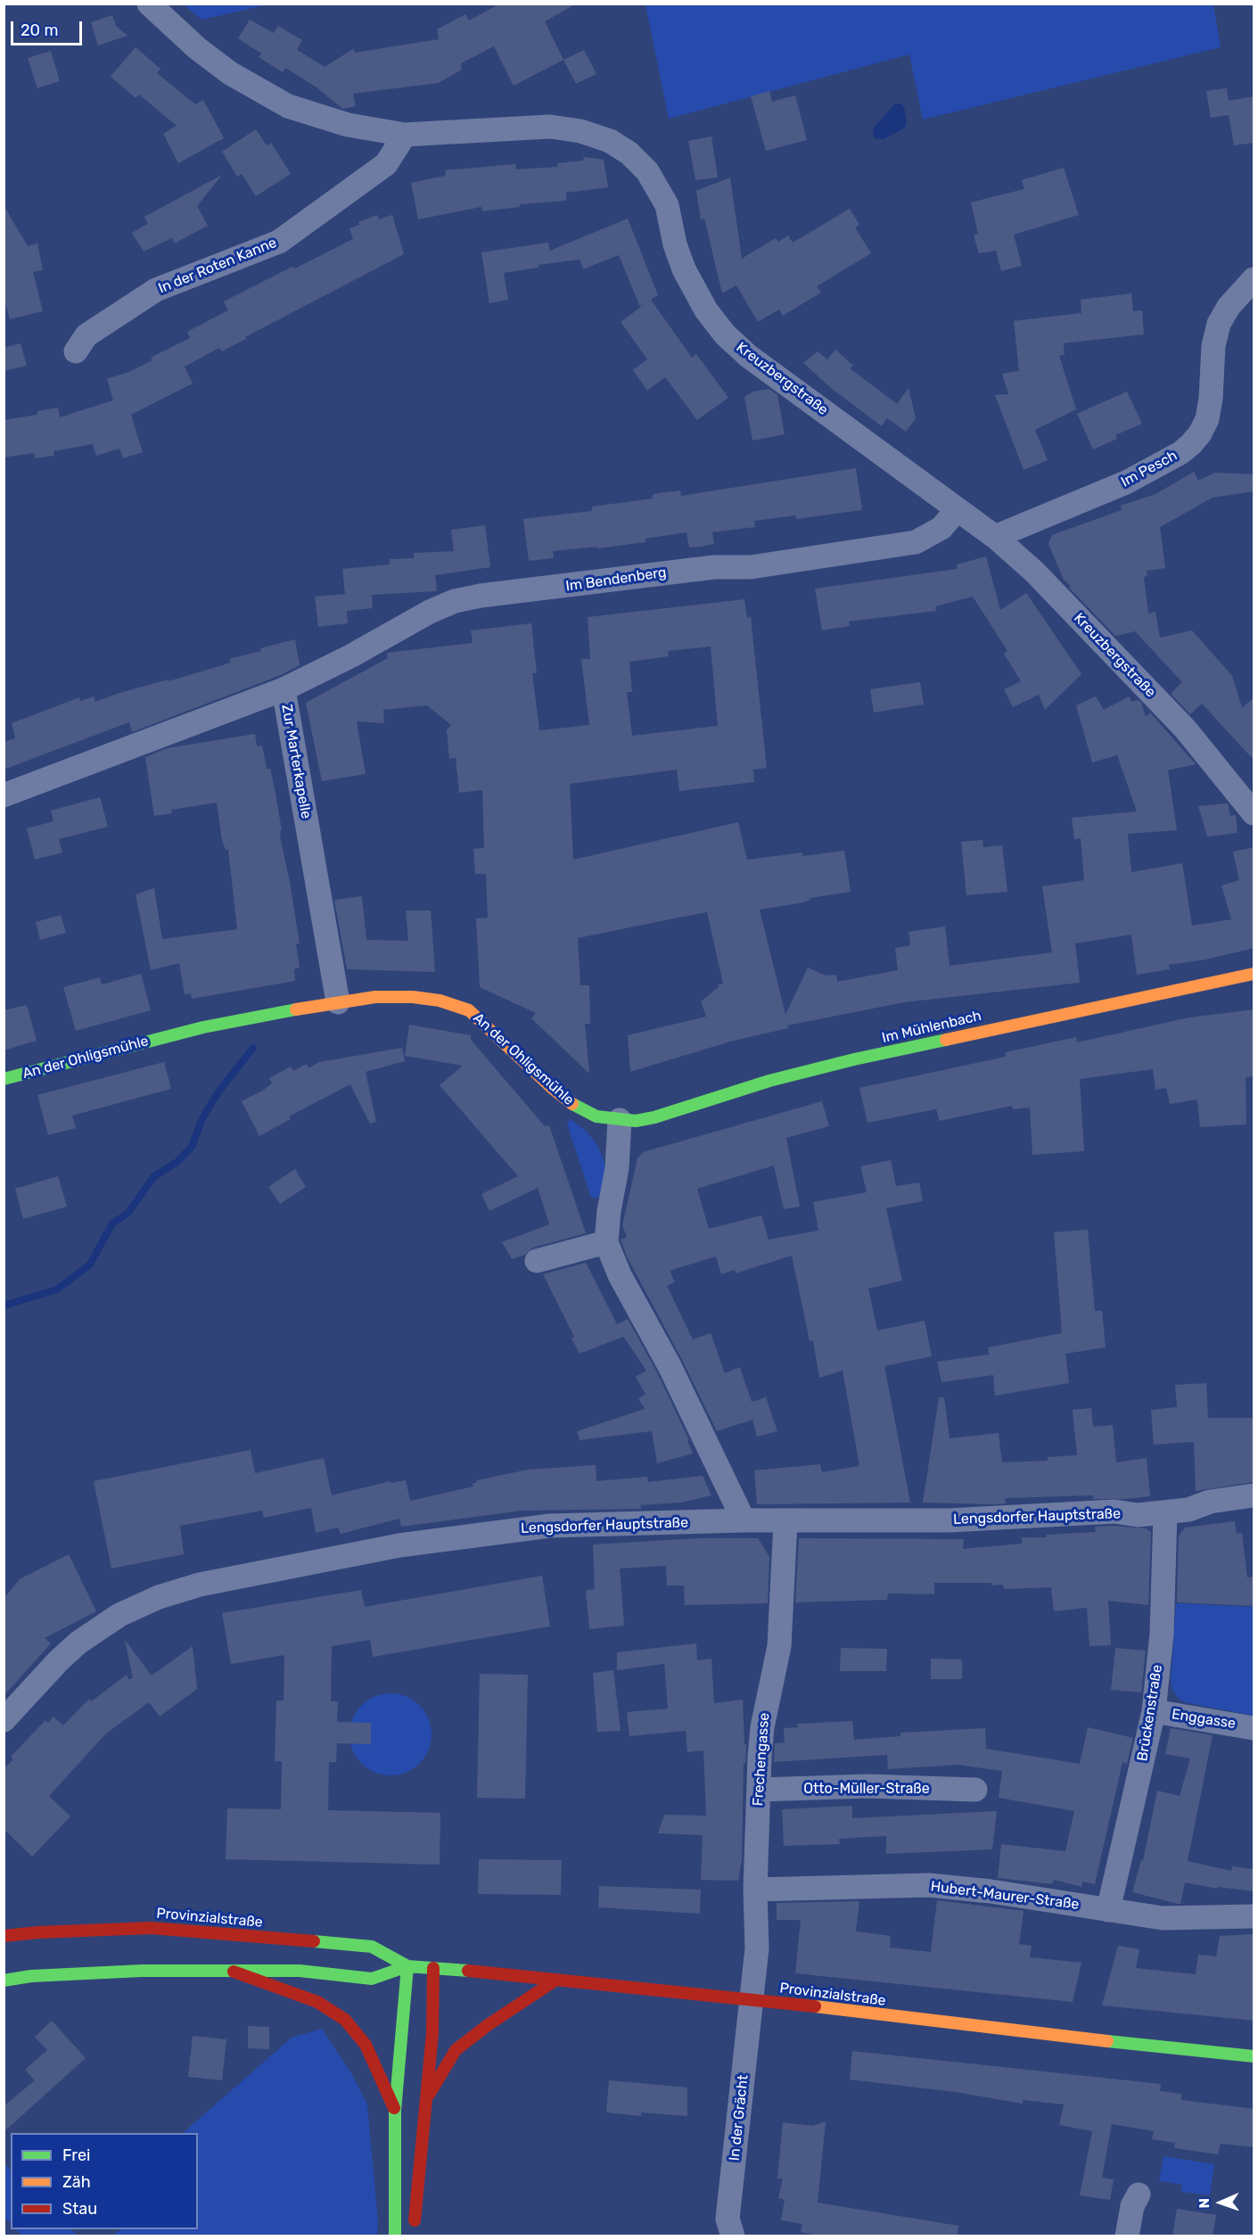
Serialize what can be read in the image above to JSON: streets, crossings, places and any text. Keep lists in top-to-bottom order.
{
  "streets": {
    "main road": ["Im Mühlenbach", "An der Ohligsmühle", "Provinzialstraße"],
    "street": [
      "In der Roten Kanne",
      "Kreuzbergstraße",
      "Im Pesch",
      "Im Bendenberg",
      "Zur Marterkapelle",
      "Lengsdorfer Hauptstraße",
      "Brückenstraße",
      "Enggasse",
      "Frechengasse",
      "Otto-Müller-Straße",
      "Hubert-Maurer-Straße",
      "In der Grächt"
    ]
  },
  "crossings": [
    ["In der Roten Kanne", "Kreuzbergstraße"],
    ["Kreuzbergstraße", "Im Pesch"],
    ["Kreuzbergstraße", "Im Bendenberg"],
    ["Im Bendenberg", "Zur Marterkapelle"],
    ["Zur Marterkapelle", "An der Ohligsmühle"],
    ["Im Mühlenbach", "An der Ohligsmühle"],
    ["Lengsdorfer Hauptstraße", "Brückenstraße"],
    ["Lengsdorfer Hauptstraße", "Frechengasse"],
    ["Brückenstraße", "Enggasse"],
    ["Brückenstraße", "Hubert-Maurer-Straße"],
    ["Frechengasse", "Otto-Müller-Straße"],
    ["Frechengasse", "Hubert-Maurer-Straße"],
    ["Frechengasse", "Provinzialstraße"],
    ["Frechengasse", "In der Grächt"],
    ["Provinzialstraße", "In der Grächt"]
  ],
  "legend": ["Frei", "Zäh", "Stau"],
  "scale_bar": "20 m",
  "north": "left"
}
